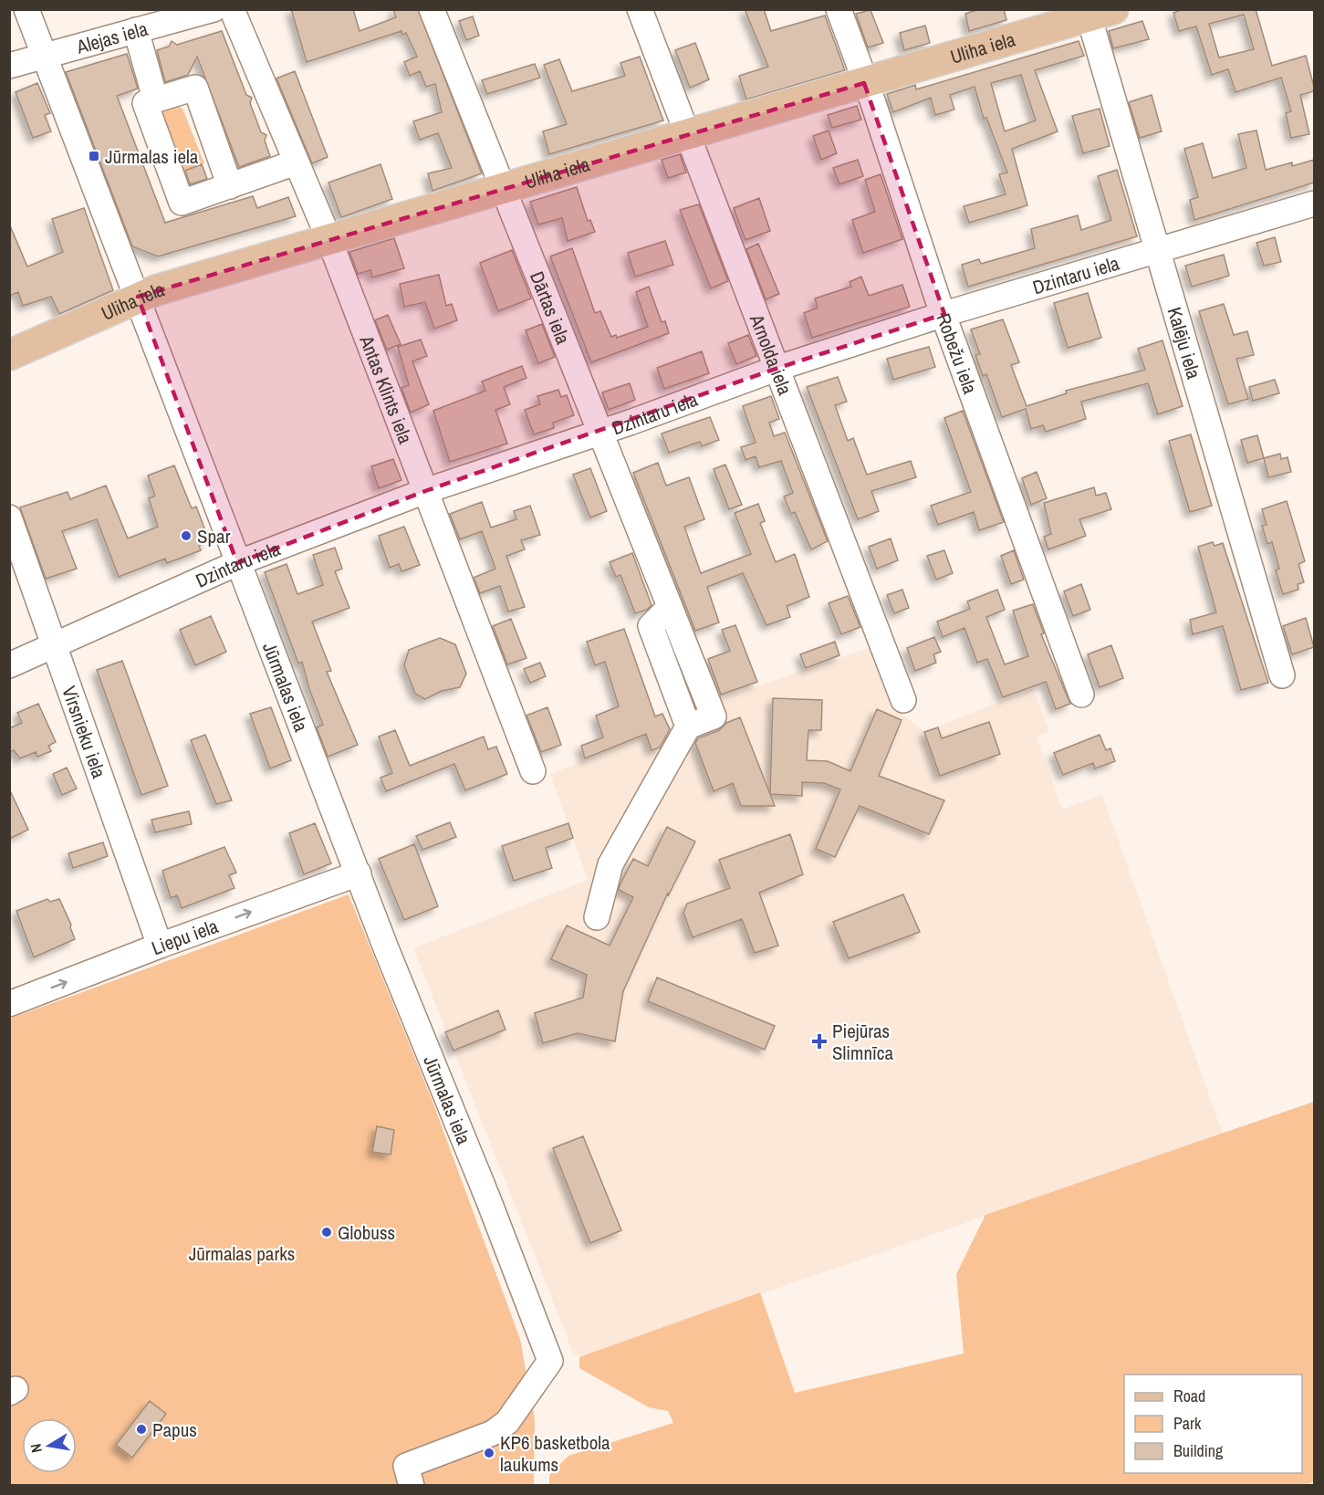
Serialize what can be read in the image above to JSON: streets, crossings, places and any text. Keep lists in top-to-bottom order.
{
  "streets": {
    "main road": ["Uliha iela"],
    "street": [
      "Alejas iela",
      "Dzintaru iela",
      "Dārtas iela",
      "Kalēju iela",
      "Robežu iela",
      "Arnolda iela",
      "Antas Klints iela",
      "Jūrmalas iela",
      "Virsnieku iela",
      "Liepu iela"
    ]
  },
  "crossings": [
    ["Alejas iela", "Jūrmalas iela"],
    ["Uliha iela", "Dārtas iela"],
    ["Uliha iela", "Kalēju iela"],
    ["Uliha iela", "Robežu iela"],
    ["Uliha iela", "Arnolda iela"],
    ["Uliha iela", "Antas Klints iela"],
    ["Uliha iela", "Jūrmalas iela"],
    ["Dzintaru iela", "Dārtas iela"],
    ["Dzintaru iela", "Kalēju iela"],
    ["Dzintaru iela", "Robežu iela"],
    ["Dzintaru iela", "Arnolda iela"],
    ["Dzintaru iela", "Antas Klints iela"],
    ["Dzintaru iela", "Jūrmalas iela"],
    ["Dzintaru iela", "Virsnieku iela"],
    ["Jūrmalas iela", "Liepu iela"],
    ["Virsnieku iela", "Liepu iela"]
  ],
  "one_way": ["Liepu iela"],
  "parks": ["Jūrmalas parks"],
  "places": {
    "transit": ["Jūrmalas iela"],
    "other": [
      "Spar",
      "Globuss",
      "Papus",
      "KP6 basketbola laukums"
    ],
    "health": ["Piejūras Slimnīca"]
  },
  "legend": ["Road", "Park", "Building"],
  "north": "left"
}
